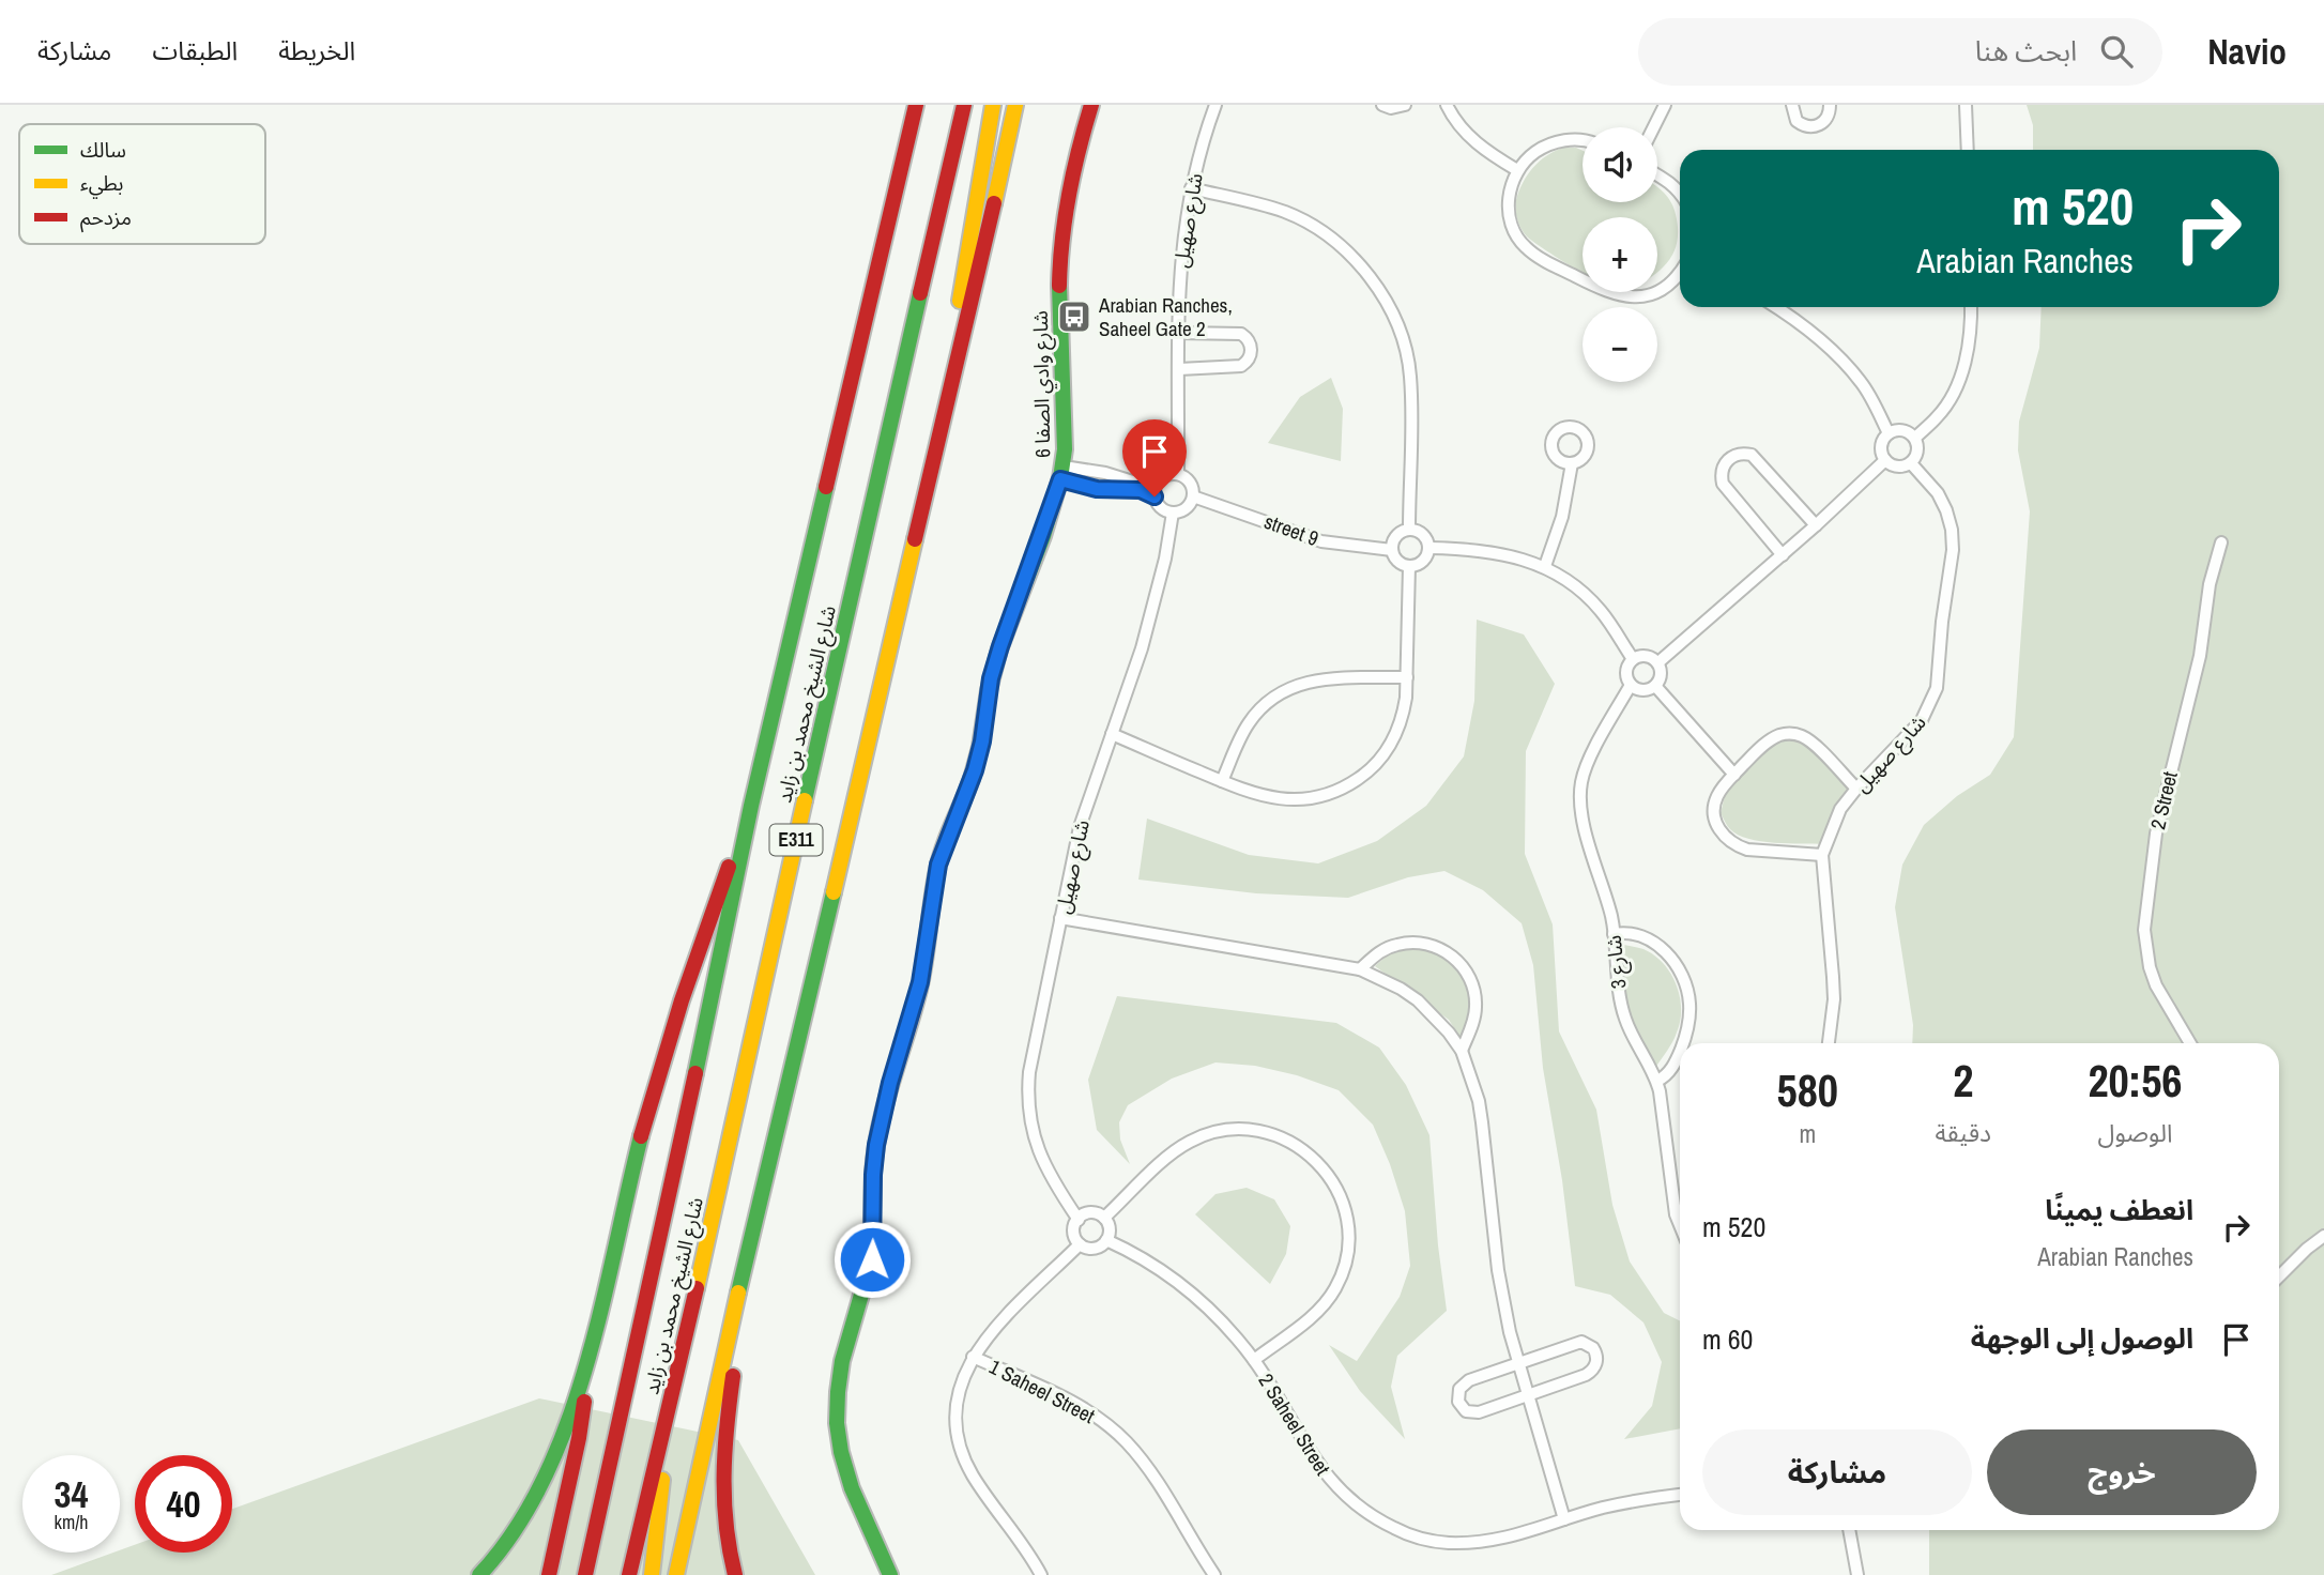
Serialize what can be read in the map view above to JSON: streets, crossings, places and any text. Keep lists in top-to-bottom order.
{
  "streets": {
    "main road": ["شارع وادي الصفا 6", "شارع الشيخ محمد بن زايد", "E311"],
    "street": [
      "شارع صهيل",
      "street 9",
      "2 Street",
      "3 شارع",
      "1 Saheel Street",
      "2 Saheel Street"
    ]
  },
  "crossings": [
    ["شارع صهيل", "street 9"],
    ["شارع صهيل", "2 Saheel Street"]
  ],
  "places": {
    "bus stop": ["Arabian Ranches, Saheel Gate 2"]
  },
  "legend": ["سالك", "بطيء", "مزدحم"],
  "page": {
    "header": "Navio",
    "search": "ابحث هنا",
    "nav": ["الخريطة", "الطبقات", "مشاركة"],
    "map_buttons": ["+", "−"],
    "turn": ["520 m", "Arabian Ranches"],
    "eta": [
      "20:56",
      "الوصول",
      "2",
      "دقيقة",
      "580",
      "m"
    ],
    "list": [
      {
        "name": "انعطف يمينًا",
        "note": "Arabian Ranches",
        "value": "520 m"
      },
      {
        "name": "الوصول إلى الوجهة",
        "value": "60 m"
      }
    ],
    "buttons": ["خروج", "مشاركة"],
    "speed": "34 km/h",
    "limit": "40"
  }
}
